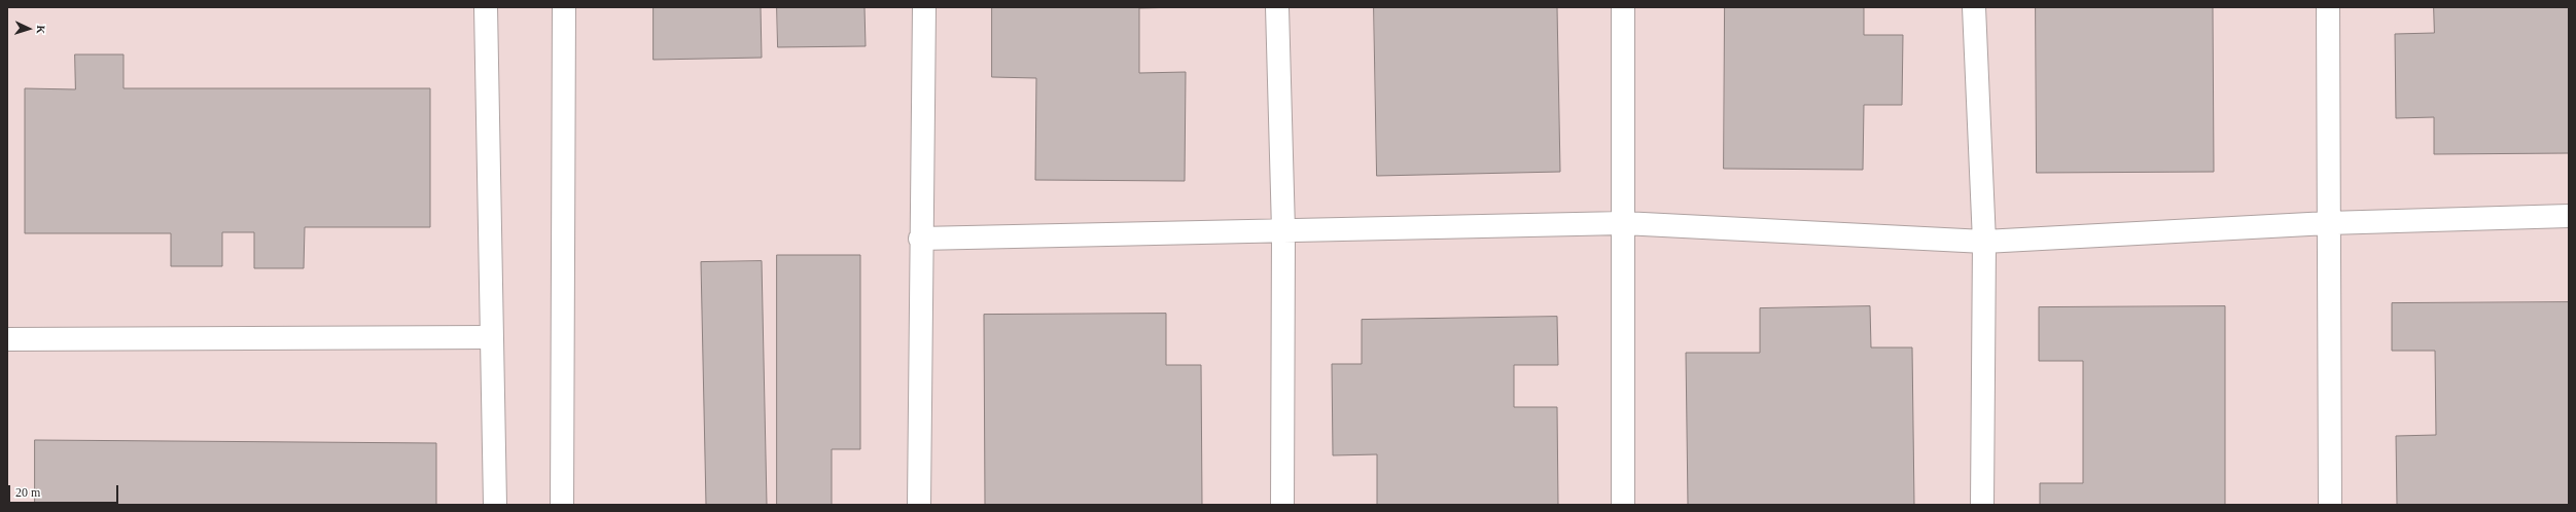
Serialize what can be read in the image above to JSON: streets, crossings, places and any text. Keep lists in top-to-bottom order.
{
  "scale_bar": "20 m",
  "north": "right"
}
